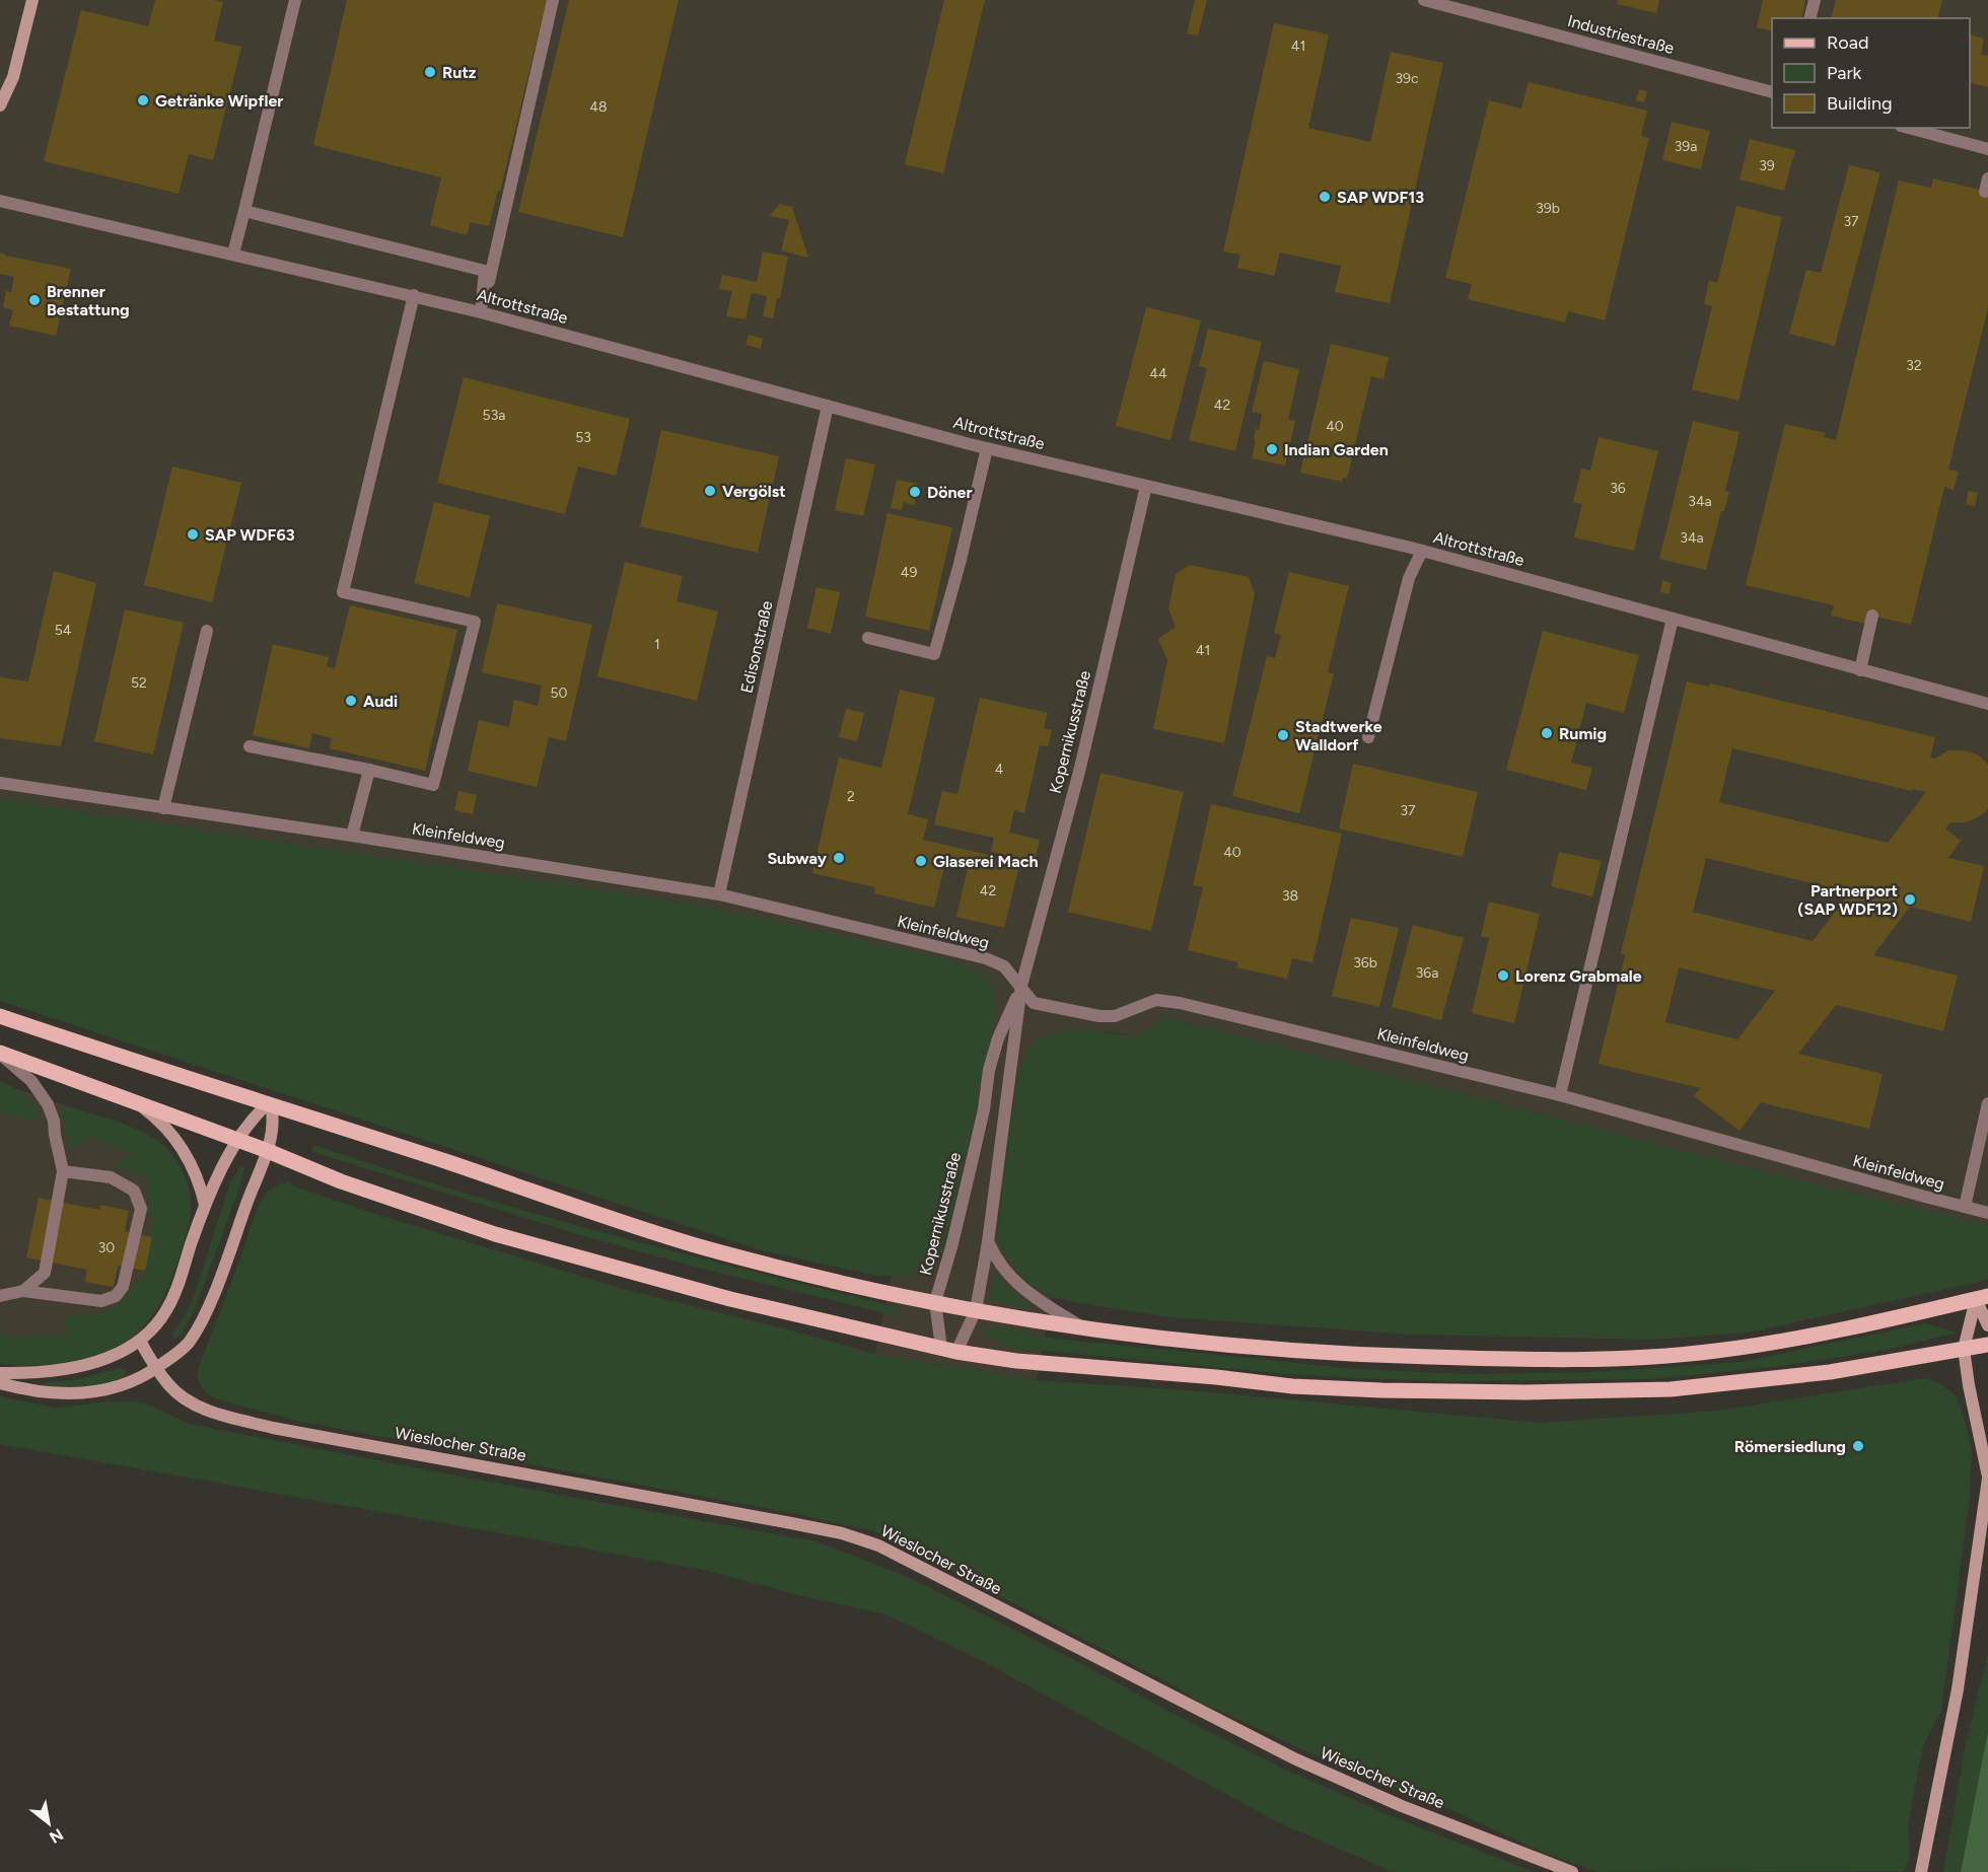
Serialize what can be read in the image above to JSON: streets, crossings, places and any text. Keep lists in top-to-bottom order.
{
  "streets": {
    "street": [
      "Industriestraße",
      "Altrottstraße",
      "Edisonstraße",
      "Kopernikusstraße",
      "Kleinfeldweg",
      "Wieslocher Straße"
    ]
  },
  "crossings": [
    ["Altrottstraße", "Edisonstraße"],
    ["Altrottstraße", "Kopernikusstraße"],
    ["Edisonstraße", "Kleinfeldweg"],
    ["Kopernikusstraße", "Kleinfeldweg"]
  ],
  "places": [
    "Rutz",
    "Getränke Wipfler",
    "SAP WDF13",
    "Brenner Bestattung",
    "Indian Garden",
    "Vergölst",
    "Döner",
    "SAP WDF63",
    "Audi",
    "Rumig",
    "Stadtwerke Walldorf",
    "Subway",
    "Glaserei Mach",
    "Partnerport (SAP WDF12)",
    "Lorenz Grabmale",
    "Römersiedlung"
  ],
  "house_numbers": [
    "41",
    "39c",
    "48",
    "39a",
    "39",
    "39b",
    "37",
    "32",
    "44",
    "42",
    "53a",
    "40",
    "53",
    "36",
    "34a",
    "34a",
    "49",
    "54",
    "1",
    "41",
    "52",
    "50",
    "4",
    "2",
    "37",
    "40",
    "42",
    "38",
    "36b",
    "36a",
    "30"
  ],
  "legend": ["Road", "Park", "Building"],
  "north": "bottom right"
}
